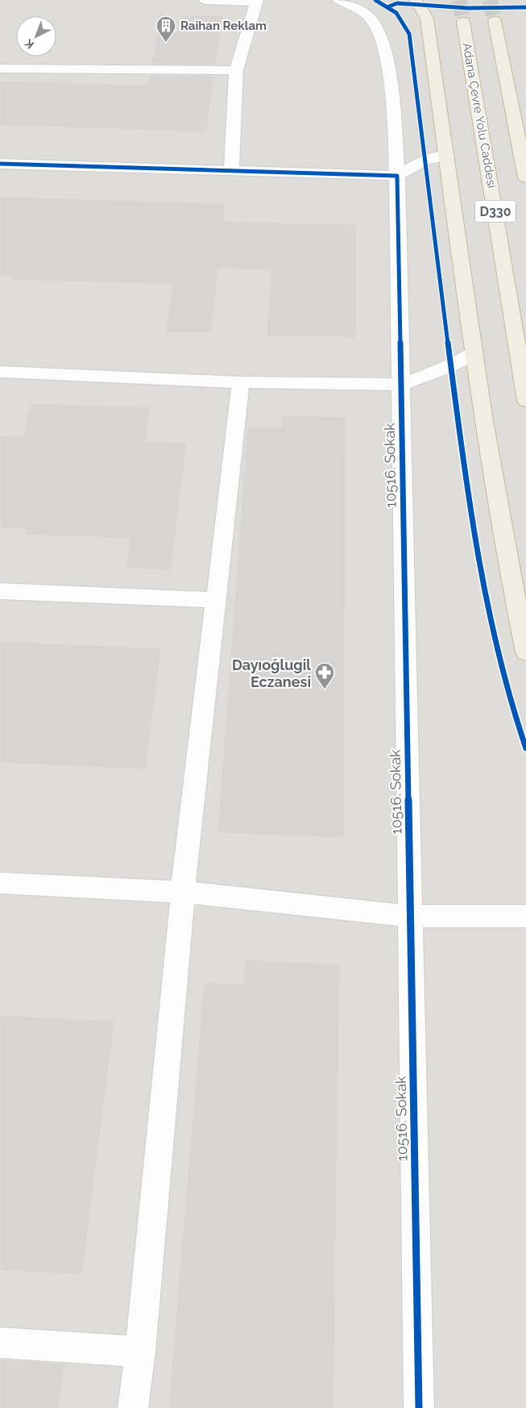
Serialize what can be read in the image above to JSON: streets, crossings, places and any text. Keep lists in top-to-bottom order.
{
  "streets": {
    "highway": ["Adana Çevre Yolu Caddesi", "D330"],
    "street": ["10516. Sokak"]
  },
  "places": {
    "building": ["Raihan Reklam"],
    "pharmacy": ["Dayıoğlugil Eczanesi"]
  },
  "north": "bottom left"
}
